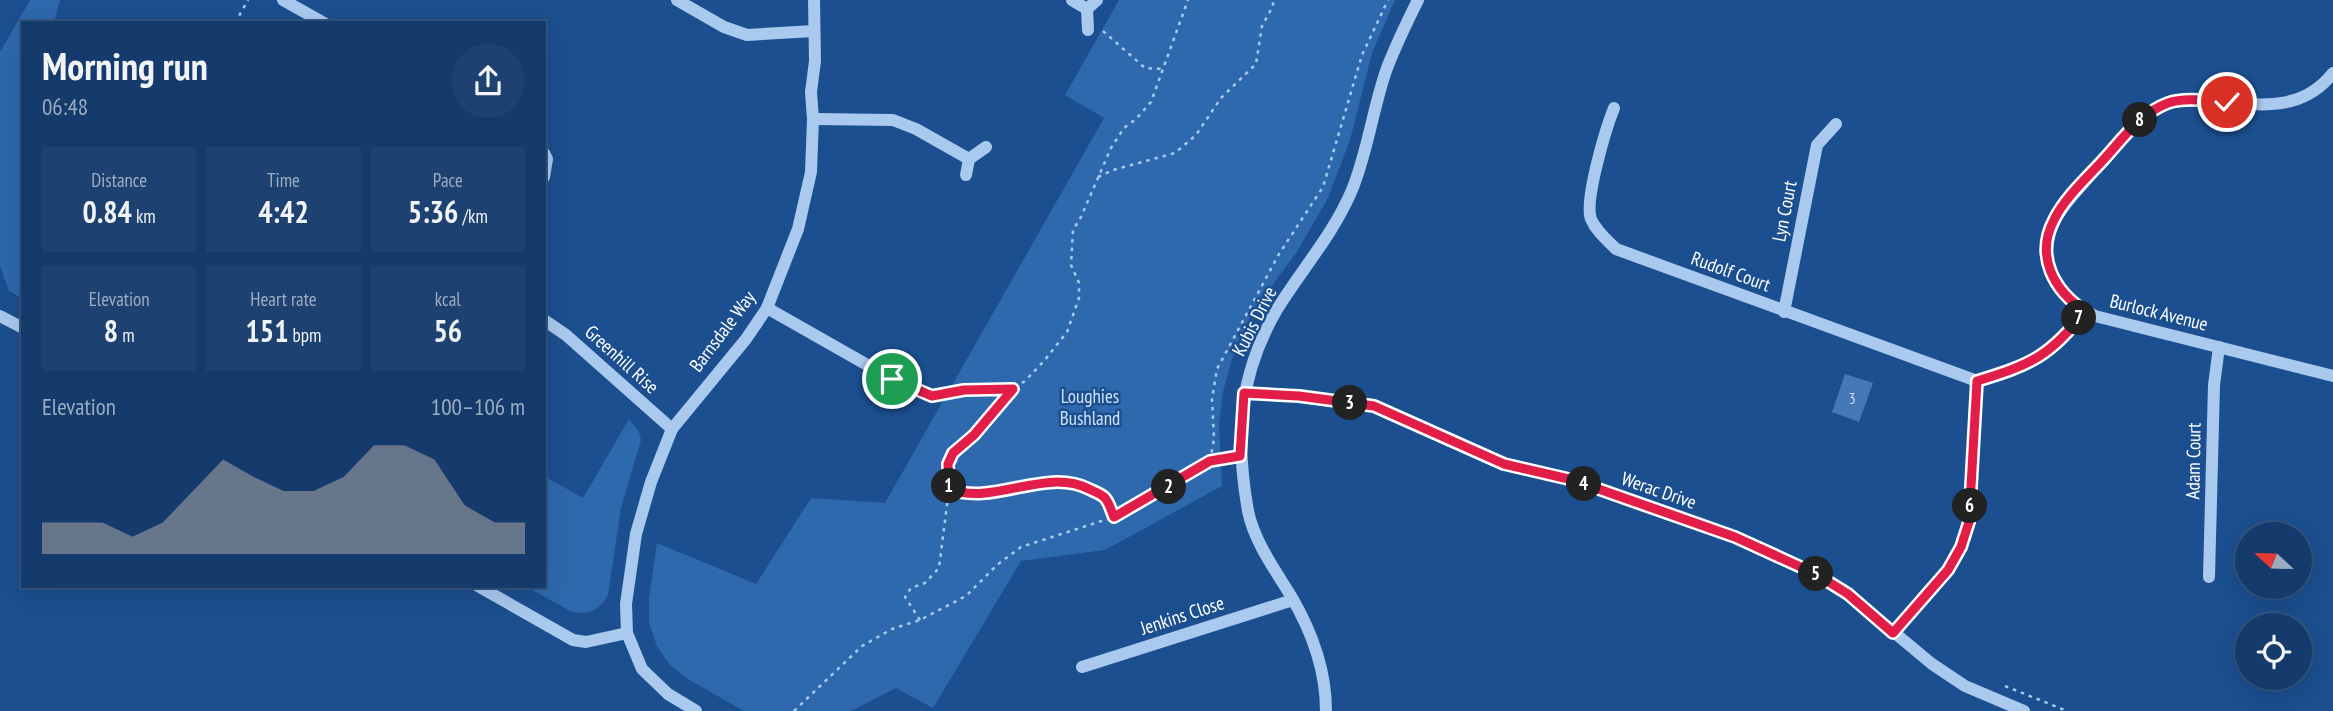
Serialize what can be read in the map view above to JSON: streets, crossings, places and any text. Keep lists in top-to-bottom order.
{
  "streets": {
    "street": [
      "Lyn Court",
      "Rudolf Court",
      "Burlock Avenue",
      "Kubis Drive",
      "Barnsdale Way",
      "Greenhill Rise",
      "Adam Court",
      "Werac Drive",
      "Jenkins Close"
    ]
  },
  "crossings": [
    ["Lyn Court", "Rudolf Court"],
    ["Burlock Avenue", "Adam Court"],
    ["Kubis Drive", "Werac Drive"],
    ["Kubis Drive", "Jenkins Close"],
    ["Barnsdale Way", "Greenhill Rise"]
  ],
  "parks": ["Loughies Bushland"],
  "house_numbers": ["3"],
  "north": "left",
  "page": {
    "heading": ["Morning run", "06:48"],
    "pins": [
      "8",
      "7",
      "3",
      "4",
      "1",
      "2",
      "6",
      "5"
    ],
    "stats": [
      ["Distance", "0.84 km"],
      ["Time", "4:42"],
      ["Pace", "5:36 /km"],
      ["Elevation", "8 m"],
      ["Heart rate", "151 bpm"],
      ["kcal", "56"]
    ],
    "chart": ["Elevation", "100–106 m"]
  }
}
